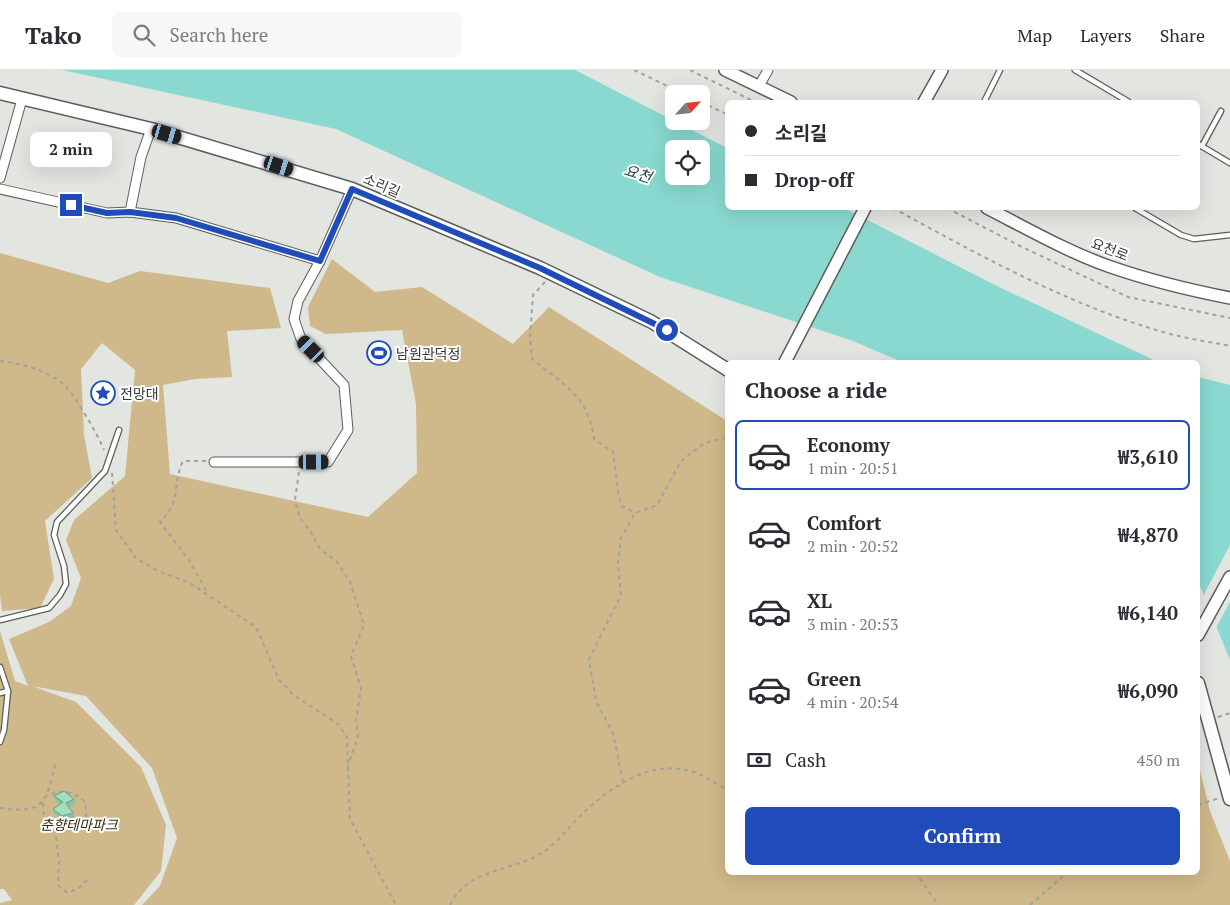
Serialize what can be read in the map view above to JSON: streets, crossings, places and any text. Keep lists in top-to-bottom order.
{
  "streets": {
    "main road": ["소리길"],
    "street": ["요천로"]
  },
  "water": ["요천"],
  "parks": ["춘향테마파크"],
  "places": {
    "sports": ["남원관덕정"],
    "place": ["전망대"]
  },
  "north": "top right",
  "page": {
    "header": "Tako",
    "search": "Search here",
    "nav": ["Map", "Layers", "Share"],
    "banner": ["소리길", "Drop-off"],
    "bubble": "2 min",
    "heading": "Choose a ride",
    "list": [
      {
        "name": "Economy",
        "note": "1 min · 20:51",
        "value": "₩3,610"
      },
      {
        "name": "Comfort",
        "note": "2 min · 20:52",
        "value": "₩4,870"
      },
      {
        "name": "XL",
        "note": "3 min · 20:53",
        "value": "₩6,140"
      },
      {
        "name": "Green",
        "note": "4 min · 20:54",
        "value": "₩6,090"
      }
    ],
    "pay": ["Cash", "450 m"],
    "buttons": "Confirm"
  }
}
